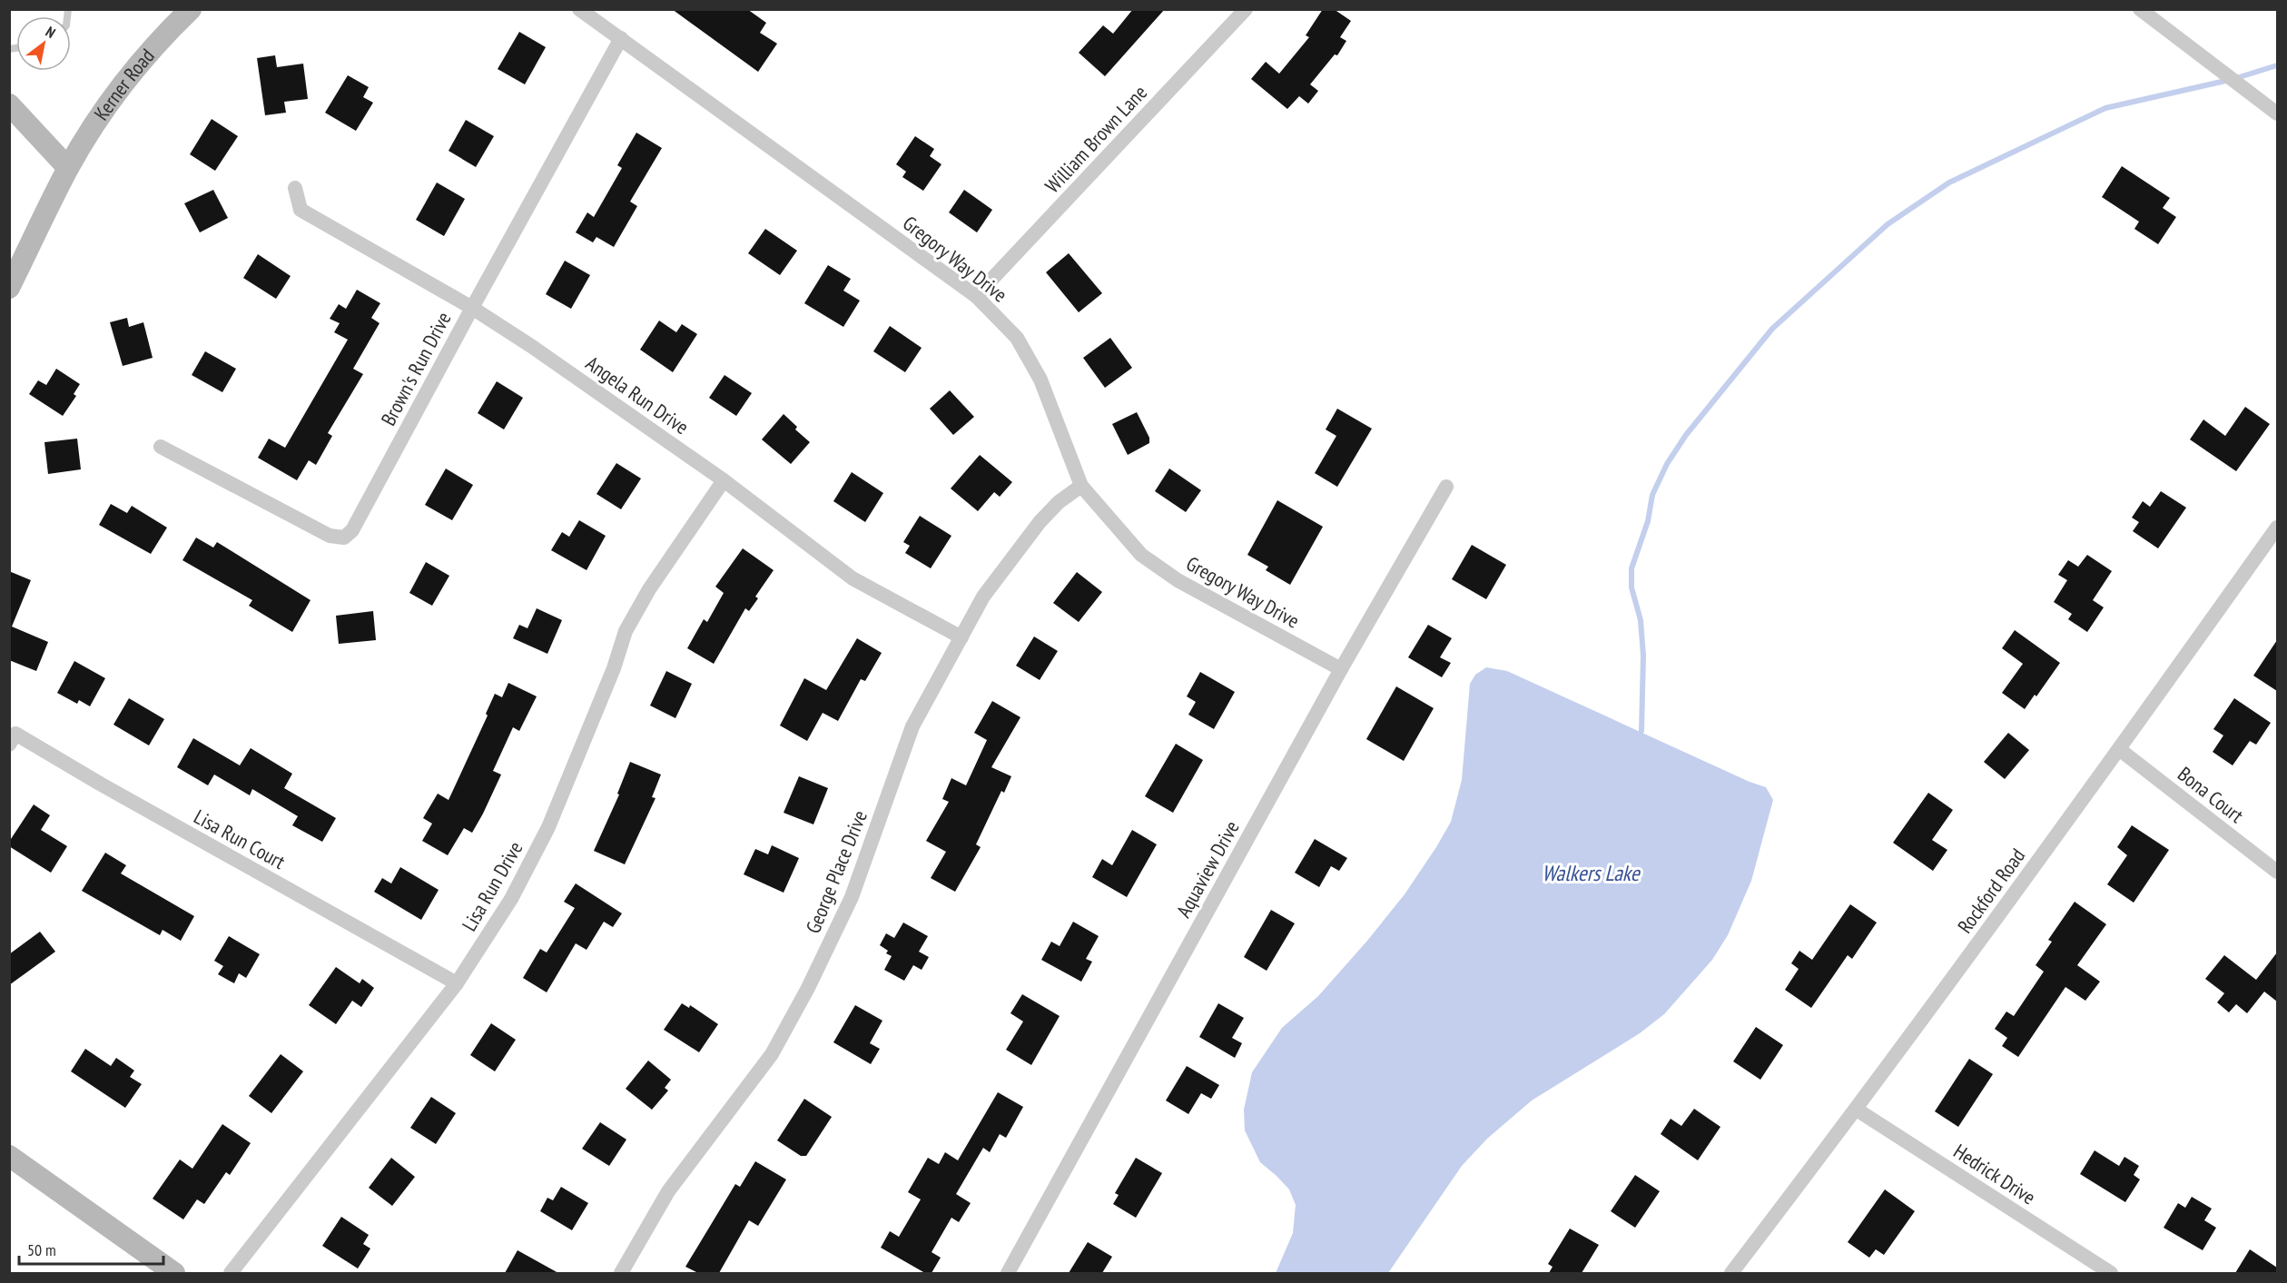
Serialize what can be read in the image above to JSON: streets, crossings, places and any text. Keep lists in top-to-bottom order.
{
  "streets": {
    "street": [
      "Kerner Road",
      "William Brown Lane",
      "Gregory Way Drive",
      "Brown's Run Drive",
      "Angela Run Drive",
      "Bona Court",
      "Lisa Run Court",
      "Aquaview Drive",
      "George Place Drive",
      "Lisa Run Drive",
      "Rockford Road",
      "Hedrick Drive"
    ]
  },
  "crossings": [
    ["William Brown Lane", "Gregory Way Drive"],
    ["Gregory Way Drive", "Brown's Run Drive"],
    ["Gregory Way Drive", "Aquaview Drive"],
    ["Gregory Way Drive", "George Place Drive"],
    ["Brown's Run Drive", "Angela Run Drive"],
    ["Angela Run Drive", "George Place Drive"],
    ["Angela Run Drive", "Lisa Run Drive"],
    ["Bona Court", "Rockford Road"],
    ["Lisa Run Court", "Lisa Run Drive"],
    ["Rockford Road", "Hedrick Drive"]
  ],
  "water": ["Walkers Lake"],
  "scale_bar": "50 m",
  "north": "top right"
}
